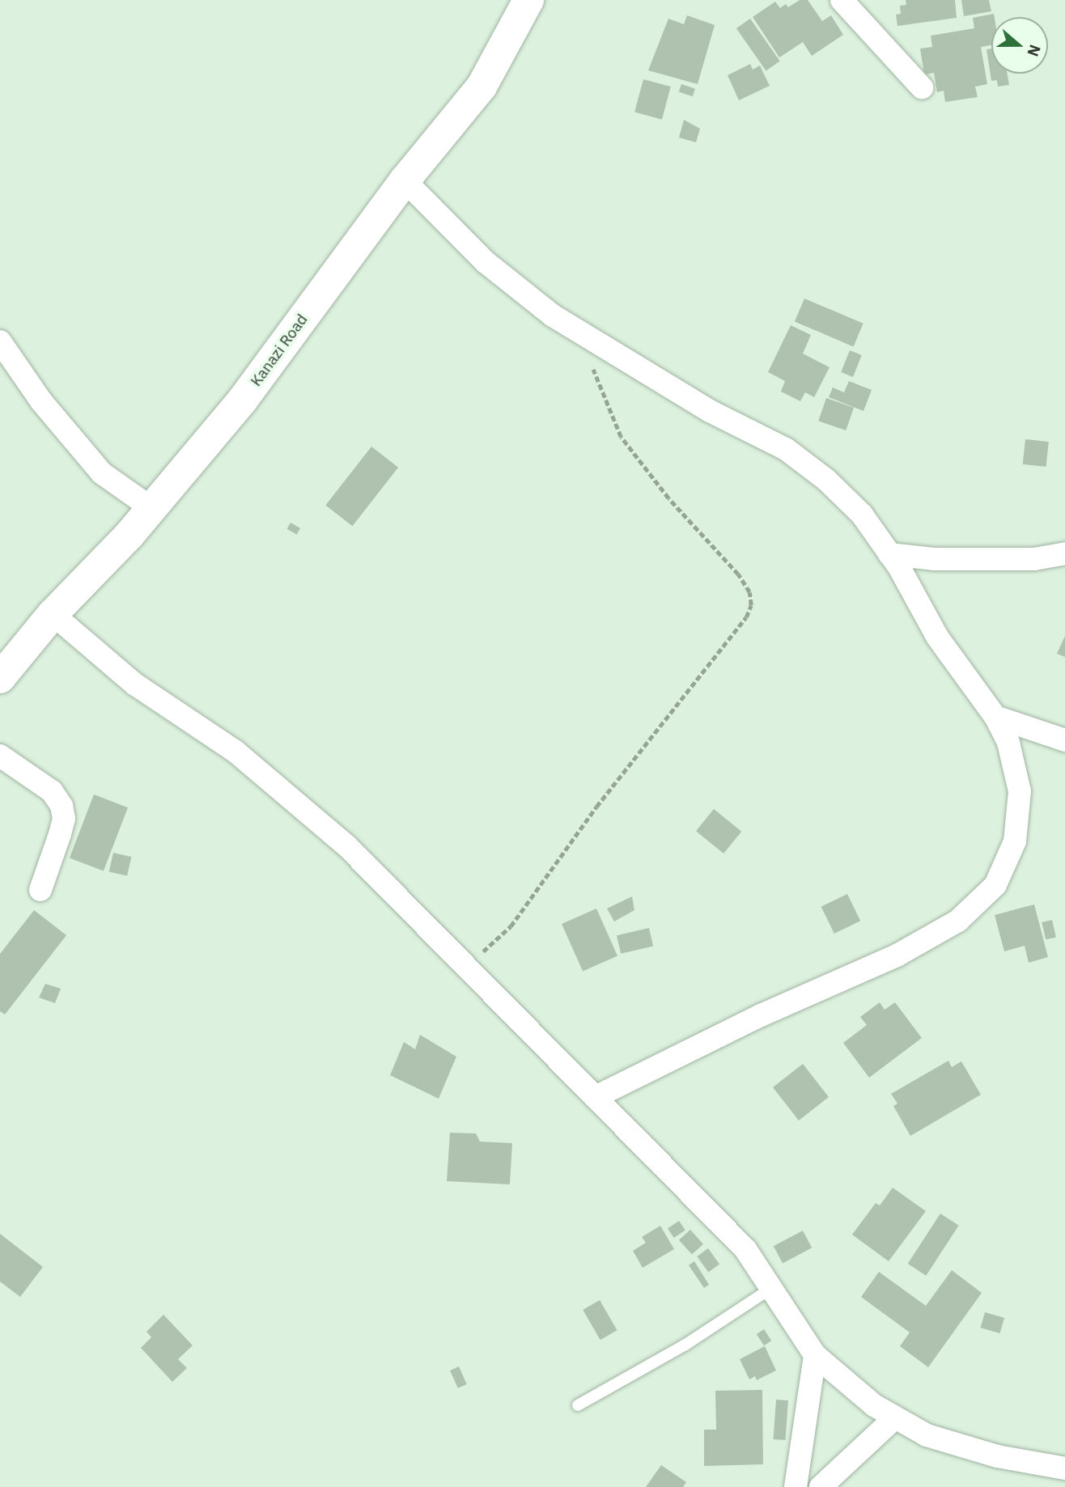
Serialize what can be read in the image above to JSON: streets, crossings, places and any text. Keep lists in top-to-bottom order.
{
  "streets": {
    "main road": ["Kanazi Road"]
  },
  "north": "right"
}
